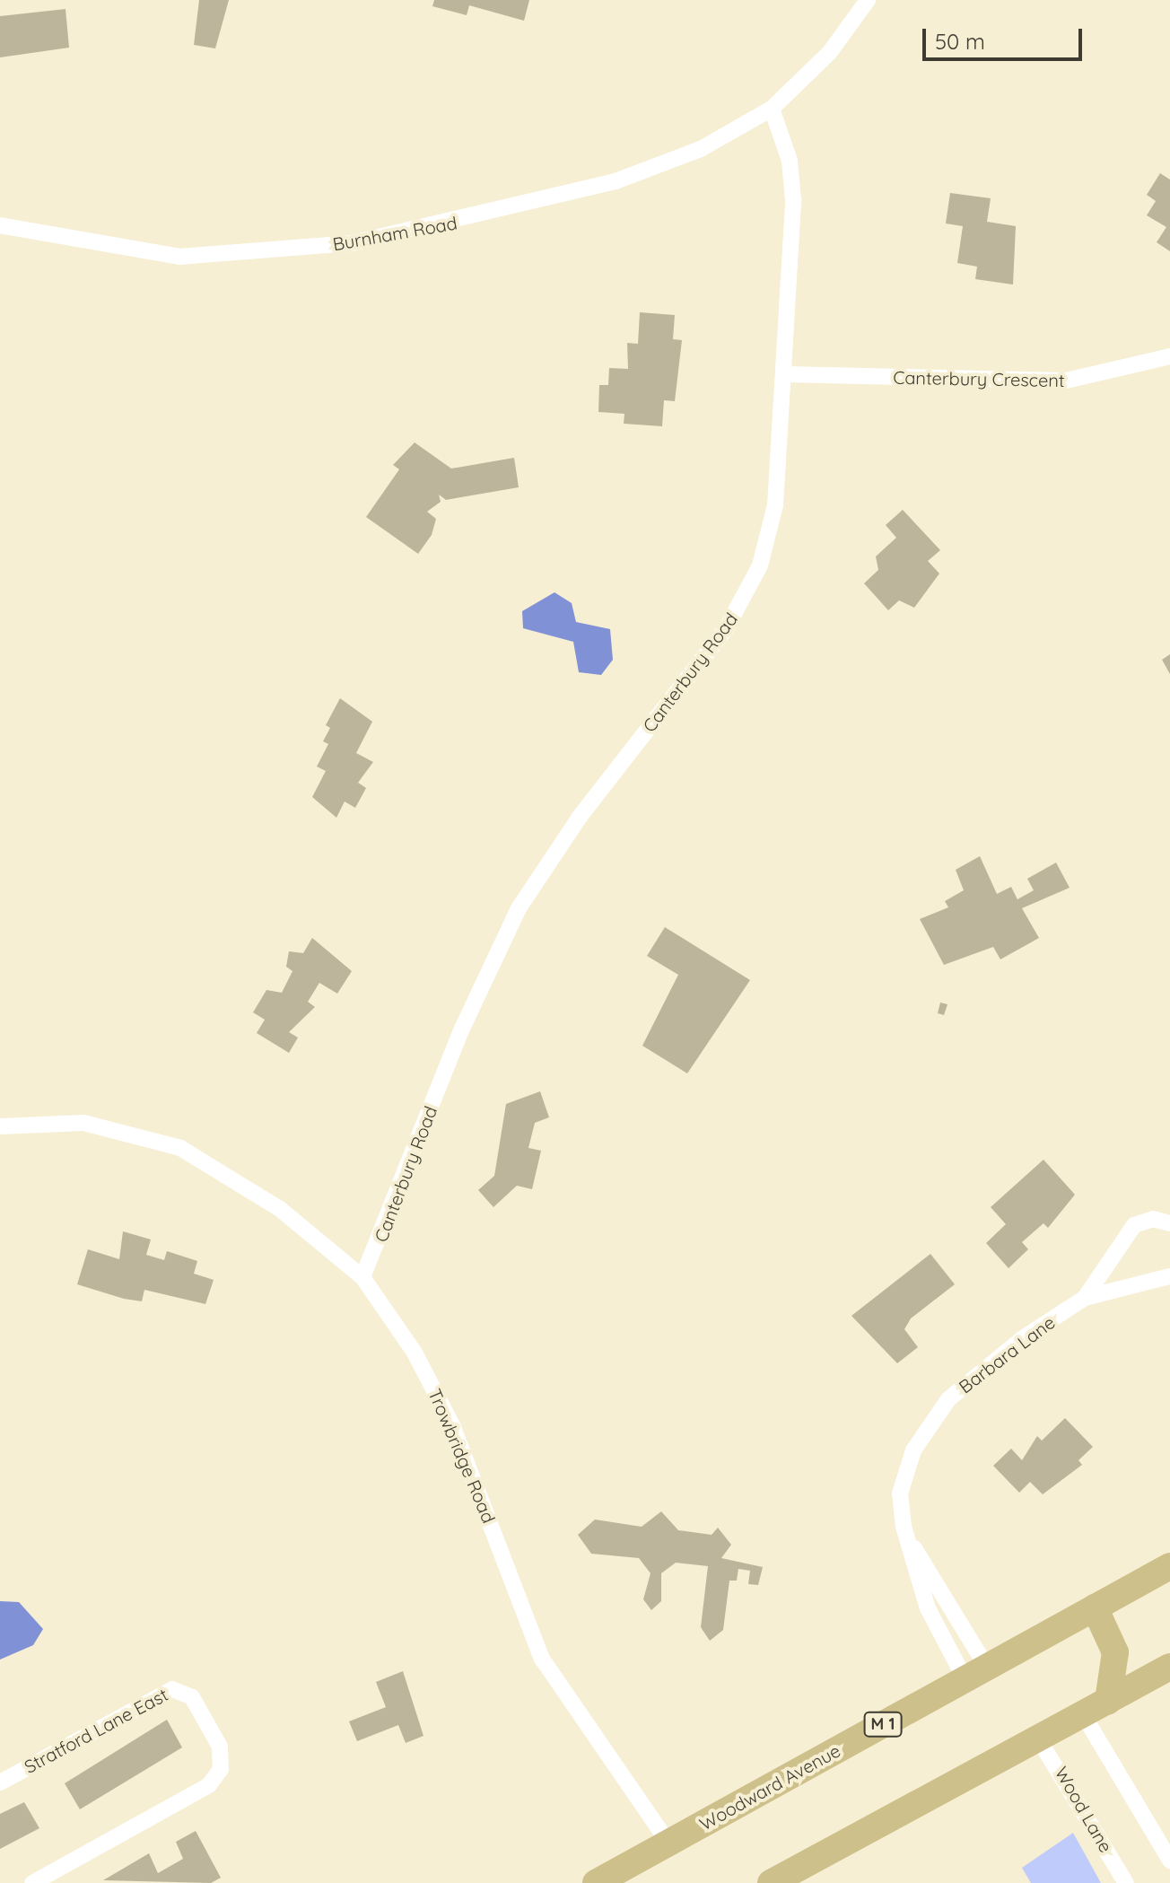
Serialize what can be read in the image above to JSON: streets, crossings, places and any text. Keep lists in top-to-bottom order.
{
  "streets": {
    "main road": ["M 1", "Woodward Avenue"],
    "street": [
      "Burnham Road",
      "Canterbury Crescent",
      "Canterbury Road",
      "Barbara Lane",
      "Trowbridge Road",
      "Stratford Lane East",
      "Wood Lane"
    ]
  },
  "crossings": [
    ["Burnham Road", "Canterbury Road"],
    ["Canterbury Crescent", "Canterbury Road"],
    ["Canterbury Road", "Trowbridge Road"],
    ["Barbara Lane", "Woodward Avenue"],
    ["Trowbridge Road", "Woodward Avenue"]
  ],
  "scale_bar": "50 m"
}
